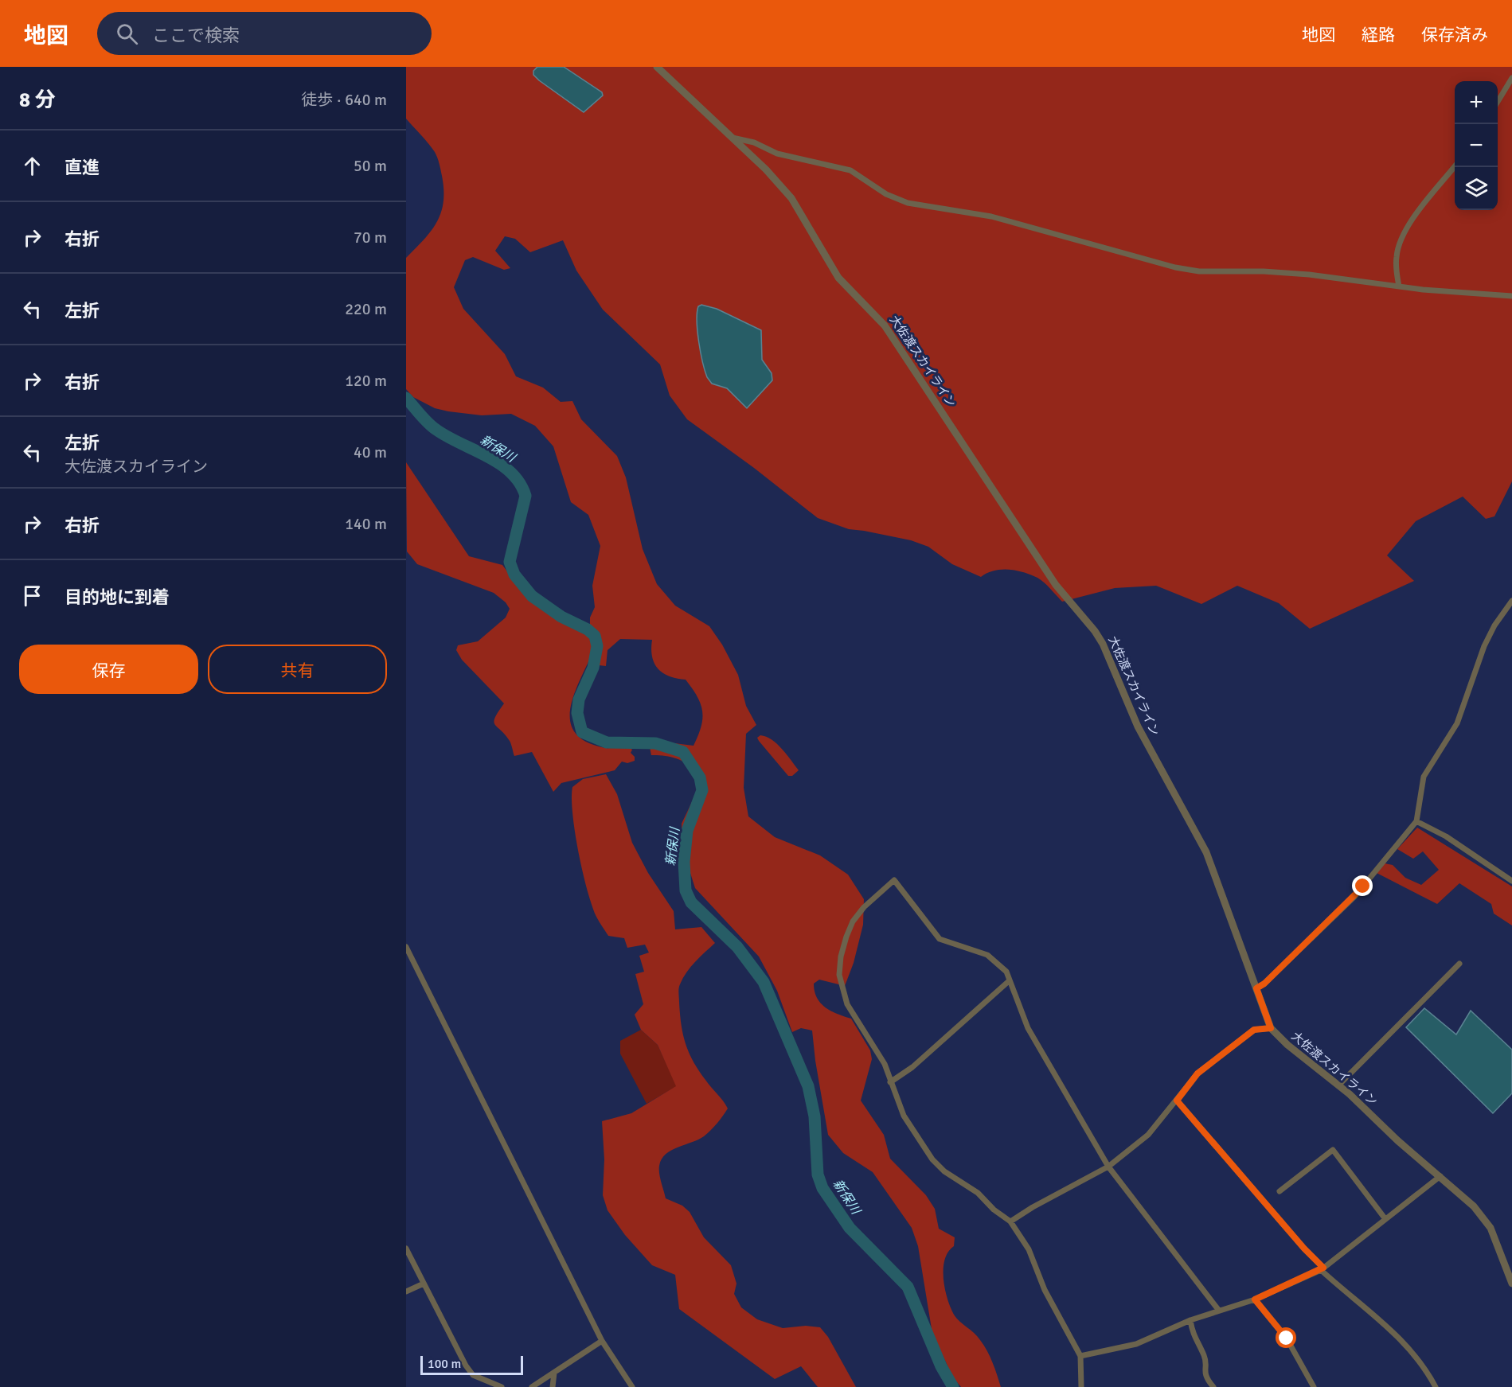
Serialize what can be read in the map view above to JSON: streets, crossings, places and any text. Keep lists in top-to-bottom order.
{
  "streets": {
    "street": ["大佐渡スカイライン"]
  },
  "water": ["新保川"],
  "scale_bar": "100 m",
  "page": {
    "header": "地図",
    "search": "ここで検索",
    "nav": ["地図", "経路", "保存済み"],
    "heading": ["8 分", "徒歩 · 640 m"],
    "map_buttons": ["+", "−"],
    "list": [
      ["直進", "50 m"],
      ["右折", "70 m"],
      ["左折", "220 m"],
      ["右折", "120 m"],
      ["左折", "大佐渡スカイライン", "40 m"],
      ["右折", "140 m"],
      "目的地に到着"
    ],
    "buttons": ["保存", "共有"],
    "scale": "100 m"
  }
}
